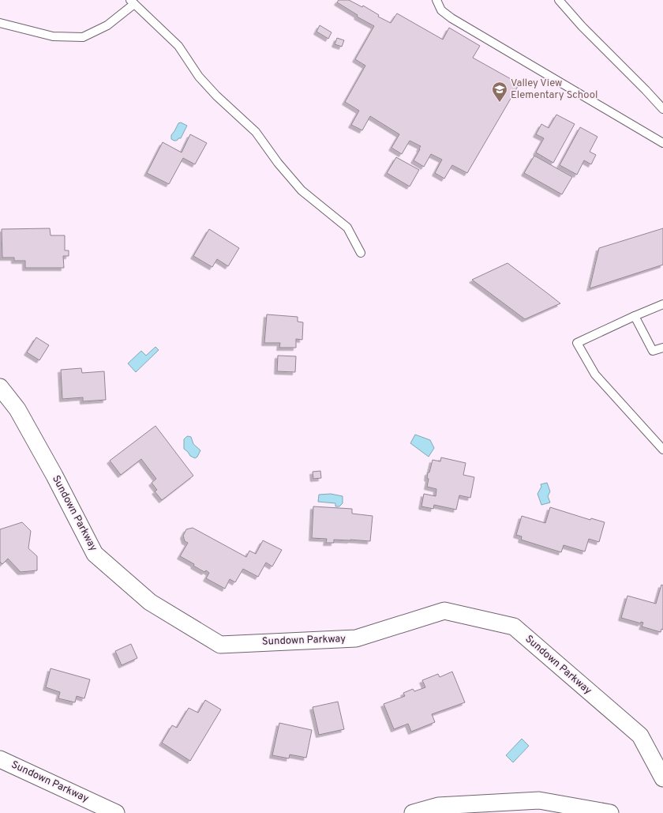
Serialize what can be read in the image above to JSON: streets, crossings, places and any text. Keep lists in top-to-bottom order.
{
  "streets": {
    "street": ["Sundown Parkway"]
  },
  "places": {
    "school or university": ["Valley View Elementary School"]
  }
}
